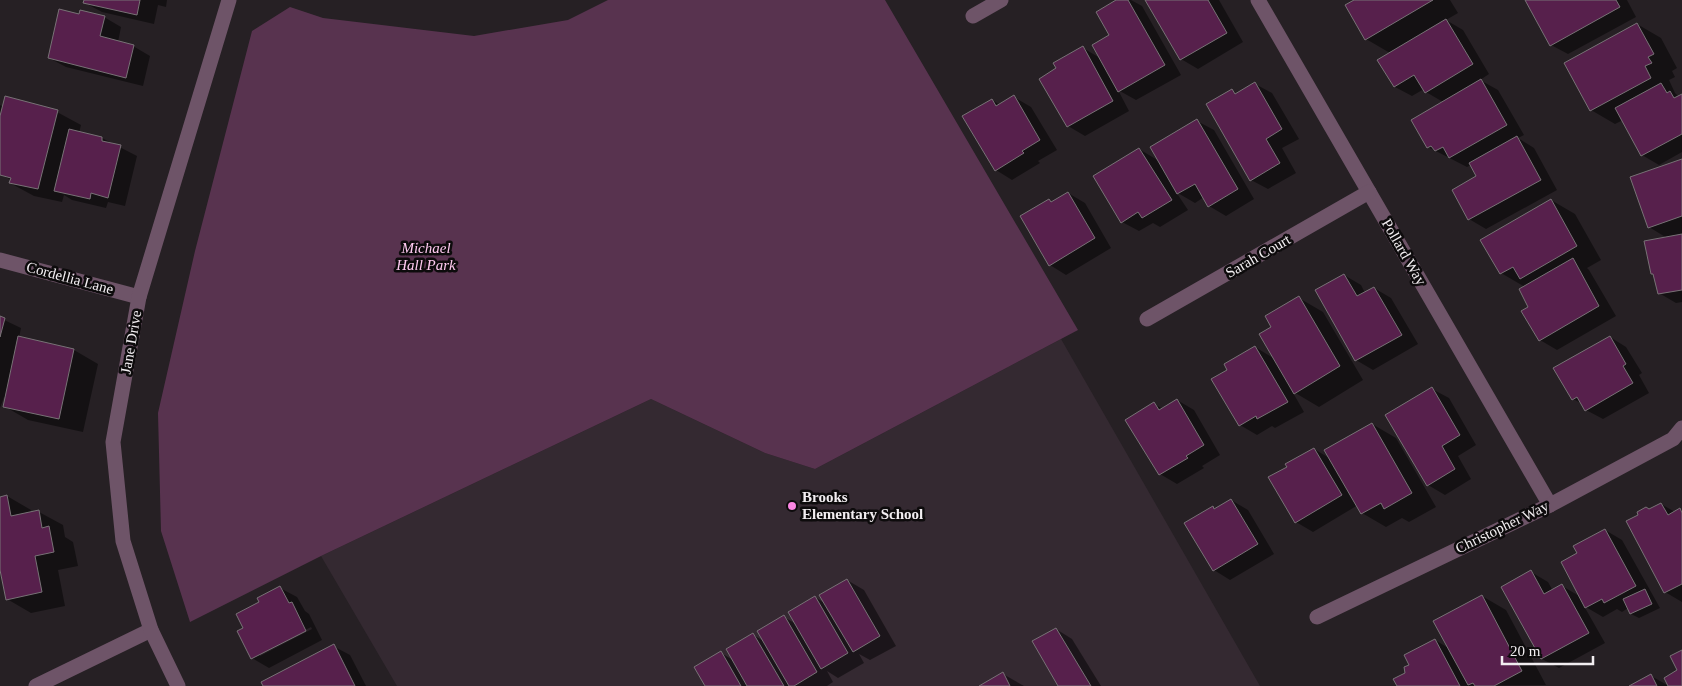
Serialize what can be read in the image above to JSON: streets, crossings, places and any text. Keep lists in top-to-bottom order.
{
  "streets": {
    "street": [
      "Pollard Way",
      "Sarah Court",
      "Cordellia Lane",
      "Jane Drive",
      "Christopher Way"
    ]
  },
  "crossings": [
    ["Pollard Way", "Sarah Court"],
    ["Pollard Way", "Christopher Way"],
    ["Cordellia Lane", "Jane Drive"]
  ],
  "parks": ["Michael Hall Park"],
  "places": ["Brooks Elementary School"],
  "scale_bar": "20 m"
}
